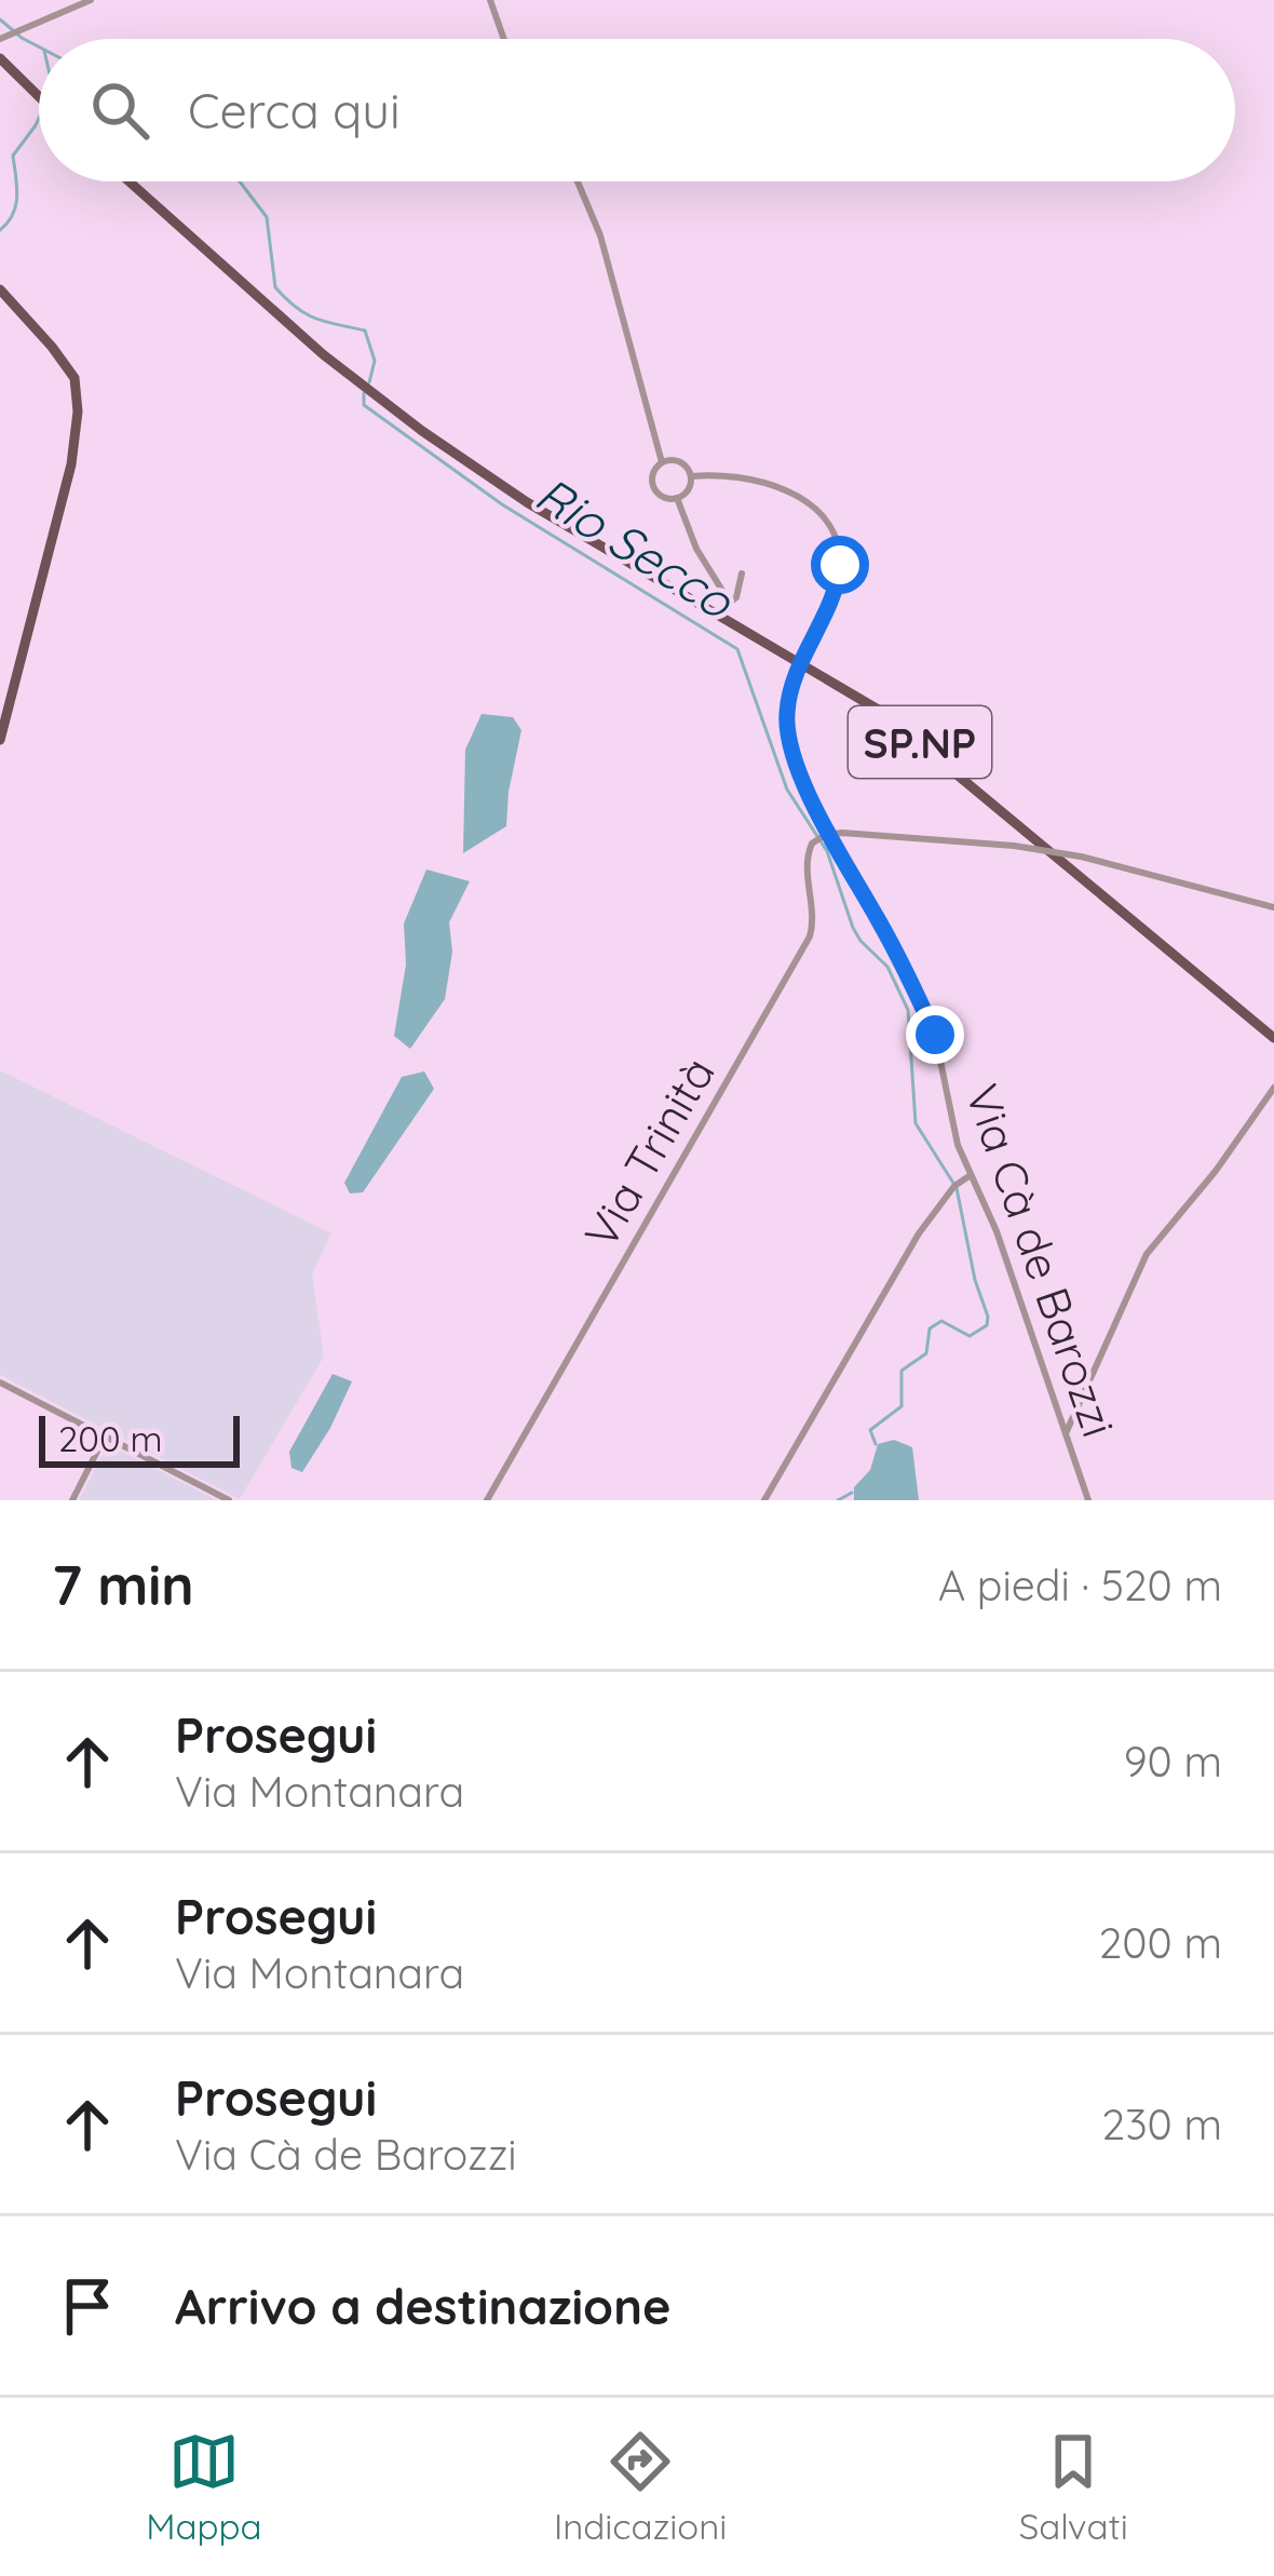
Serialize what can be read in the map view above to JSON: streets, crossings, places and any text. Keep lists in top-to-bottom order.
{
  "streets": {
    "main road": ["SP.NP"],
    "street": ["Via Trinità", "Via Cà de Barozzi"]
  },
  "crossings": [
    ["Via Trinità", "Via Cà de Barozzi"]
  ],
  "water": ["Rio Secco"],
  "scale_bar": "200 m",
  "page": {
    "search": "Cerca qui",
    "scale": "200 m",
    "heading": ["7 min", "A piedi · 520 m"],
    "list": [
      ["Prosegui", "Via Montanara", "90 m"],
      ["Prosegui", "Via Montanara", "200 m"],
      ["Prosegui", "Via Cà de Barozzi", "230 m"],
      "Arrivo a destinazione"
    ],
    "nav": ["Mappa", "Indicazioni", "Salvati"]
  }
}
